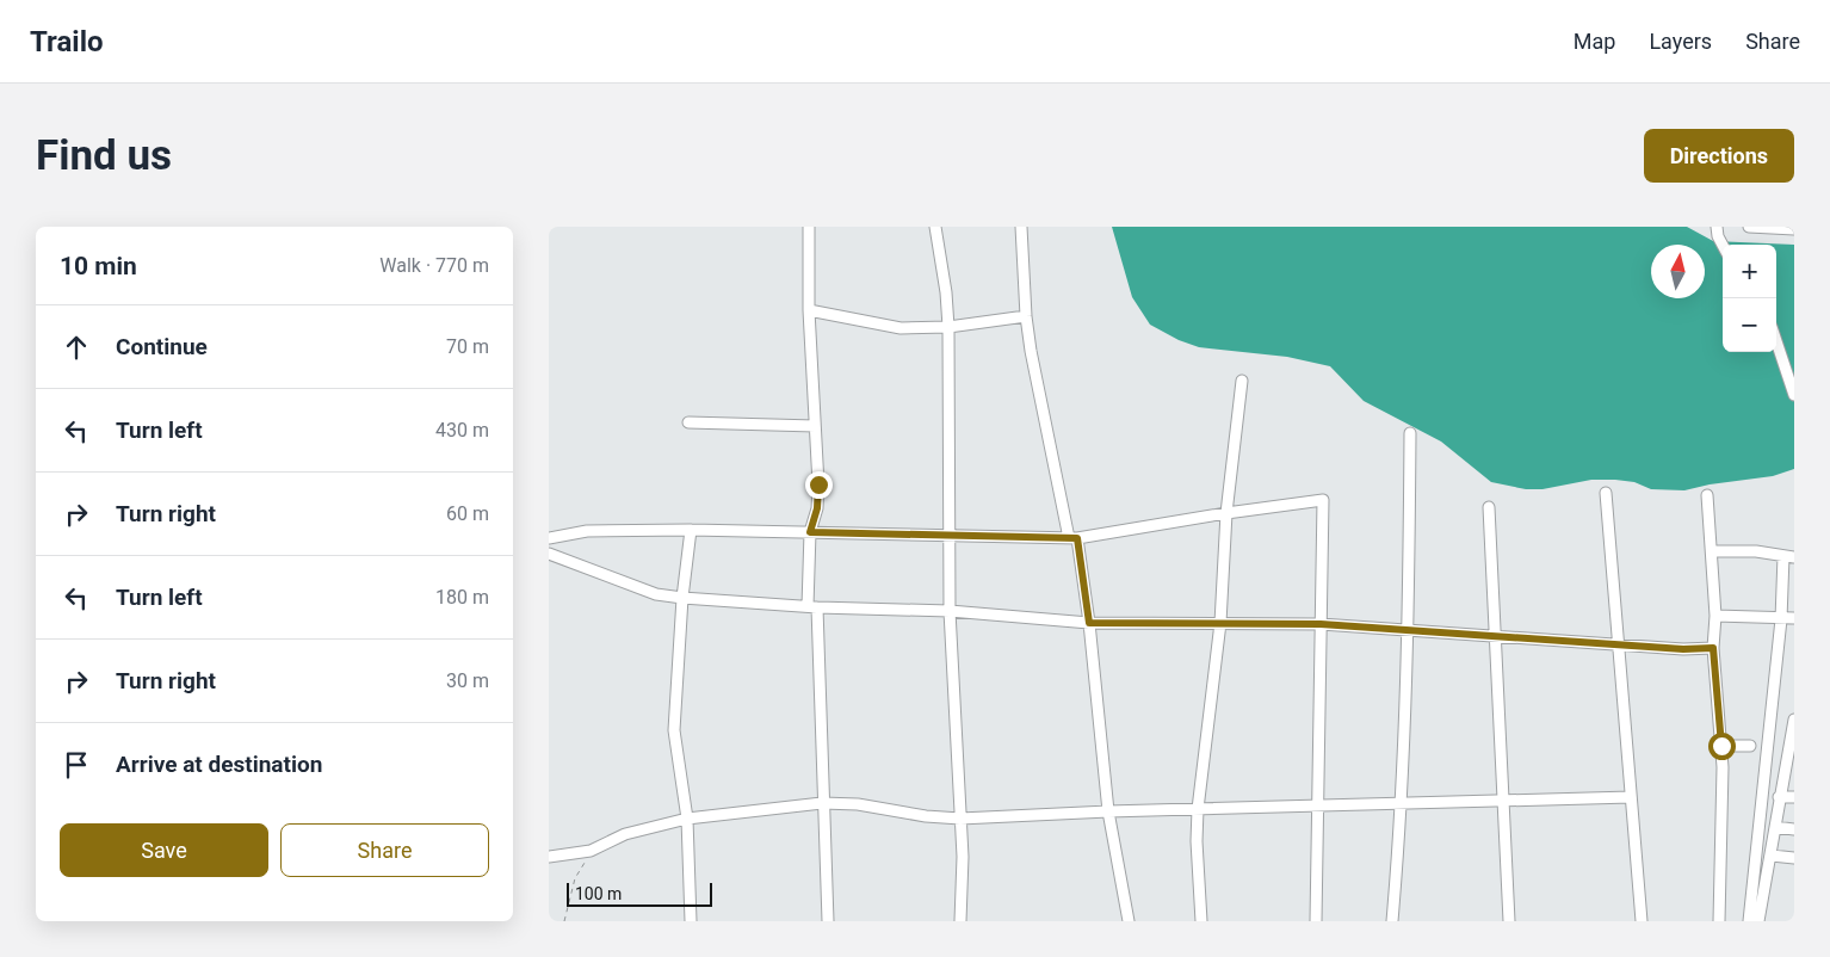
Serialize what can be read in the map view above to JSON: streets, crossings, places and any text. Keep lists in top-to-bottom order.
{
  "scale_bar": "100 m",
  "north": "top",
  "page": {
    "header": "Trailo",
    "nav": ["Map", "Layers", "Share"],
    "buttons": [
      "Directions",
      ["Save", "Share"]
    ],
    "title": "Find us",
    "heading": ["10 min", "Walk · 770 m"],
    "map_buttons": ["+", "−"],
    "list": [
      ["Continue", "70 m"],
      ["Turn left", "430 m"],
      ["Turn right", "60 m"],
      ["Turn left", "180 m"],
      ["Turn right", "30 m"],
      "Arrive at destination"
    ],
    "scale": "100 m"
  }
}
